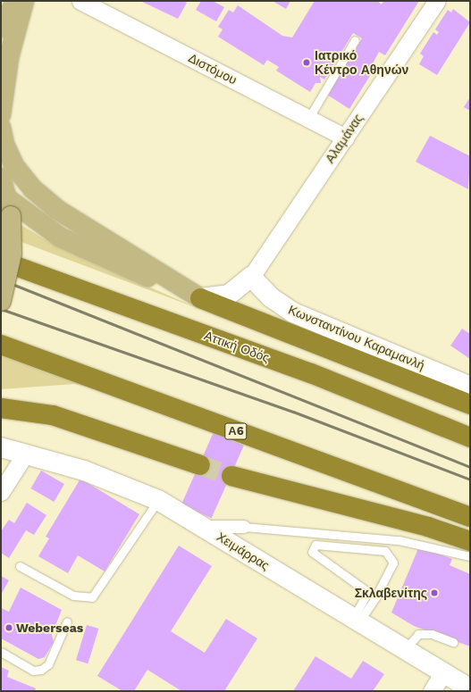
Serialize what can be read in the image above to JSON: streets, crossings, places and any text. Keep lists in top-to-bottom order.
{
  "streets": {
    "highway": ["Αττική Οδός", "Α6"],
    "street": [
      "Διστόμου",
      "Αλαμάνας",
      "Κωνσταντίνου Καραμανλή",
      "Χειμάρρας"
    ]
  },
  "crossings": [
    ["Διστόμου", "Αλαμάνας"],
    ["Αλαμάνας", "Κωνσταντίνου Καραμανλή"]
  ],
  "places": ["Ιατρικό Κέντρο Αθηνών", "Σκλαβενίτης", "Weberseas"]
}
